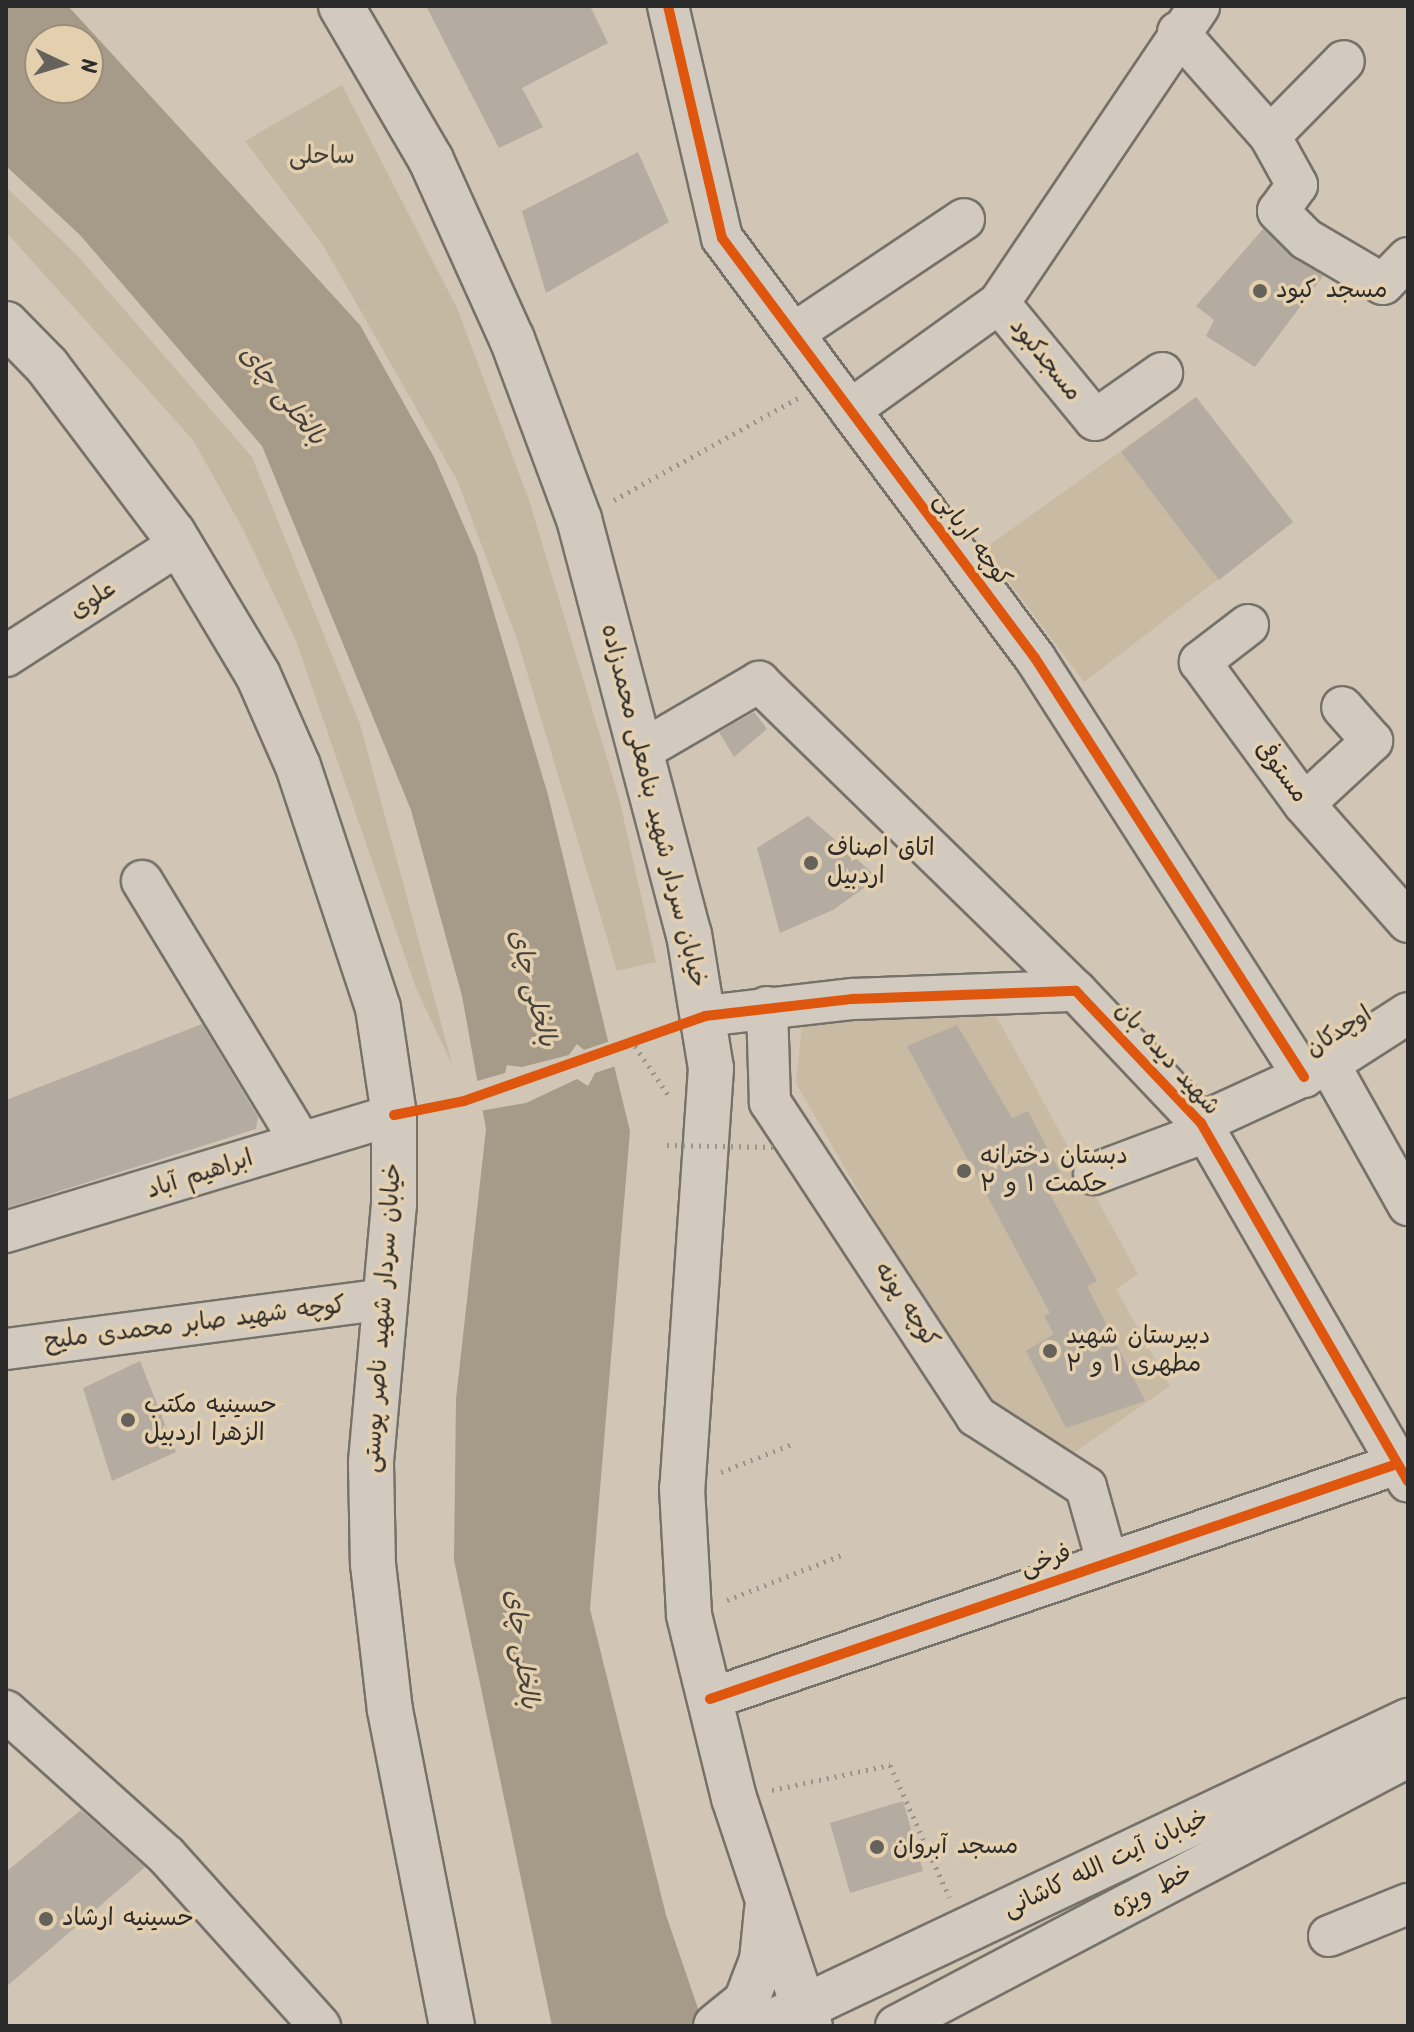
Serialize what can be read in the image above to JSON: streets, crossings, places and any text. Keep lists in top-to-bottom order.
{
  "streets": {
    "main road": ["خیابان سردار شهید بنامعلی محمدزاده", "خیابان سردار شهید ناصر پوستی", "خیابان آیت الله کاشانی"],
    "street": [
      "مسجدکبود",
      "کوچه اربابی",
      "علوی",
      "مستوفی",
      "اوچدکان",
      "شهید دیده بان",
      "ابراهیم آباد",
      "کوچه پونه",
      "کوچه شهید صابر محمدی ملیح",
      "فرخی",
      "خط ویژه"
    ]
  },
  "crossings": [
    ["مسجدکبود", "کوچه اربابی"],
    ["کوچه اربابی", "اوچدکان"],
    ["علوی", "خیابان سردار شهید ناصر پوستی"],
    ["خیابان سردار شهید بنامعلی محمدزاده", "شهید دیده بان"],
    ["خیابان سردار شهید بنامعلی محمدزاده", "فرخی"],
    ["خیابان سردار شهید بنامعلی محمدزاده", "خیابان آیت الله کاشانی"],
    ["اوچدکان", "شهید دیده بان"],
    ["شهید دیده بان", "فرخی"],
    ["ابراهیم آباد", "خیابان سردار شهید ناصر پوستی"],
    ["کوچه پونه", "فرخی"],
    ["خیابان سردار شهید ناصر پوستی", "کوچه شهید صابر محمدی ملیح"]
  ],
  "water": ["بالخلی چای"],
  "parks": ["ساحلی"],
  "places": [
    "مسجد کبود",
    "اتاق اصناف اردبیل",
    "دبستان دخترانه حکمت ۱ و ۲",
    "دبیرستان شهید مطهری ۱ و ۲",
    "حسینیه مکتب الزهرا اردبیل",
    "مسجد آبروان",
    "حسینیه ارشاد"
  ],
  "north": "right"
}
